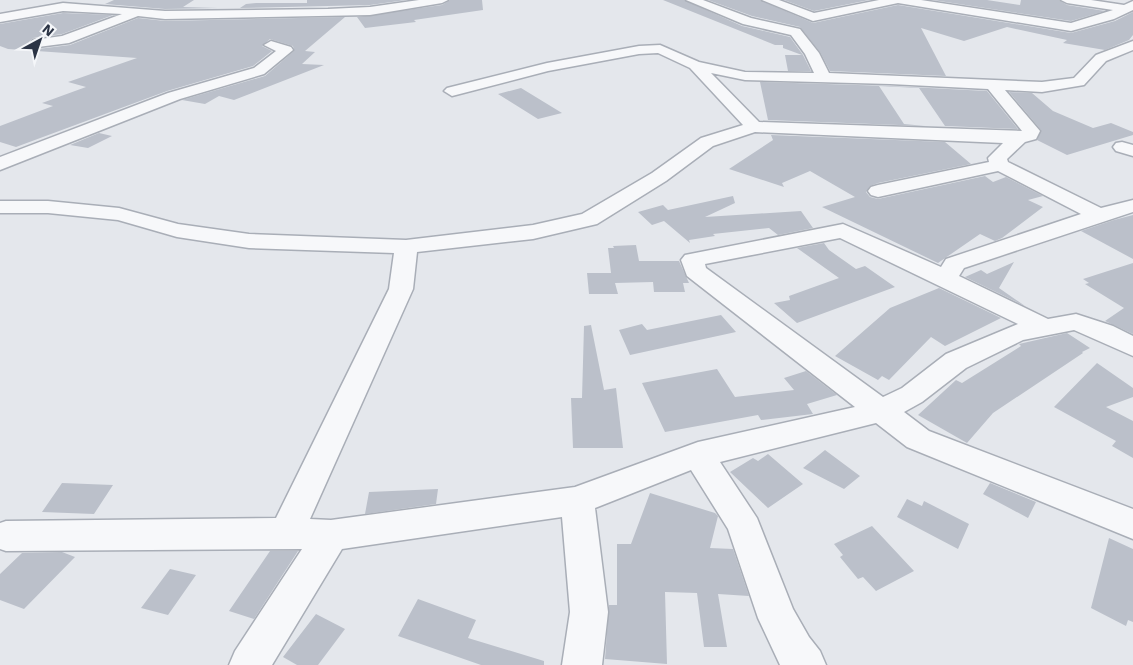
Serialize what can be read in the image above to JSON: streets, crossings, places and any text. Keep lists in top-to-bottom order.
{
  "north": "top right"
}
